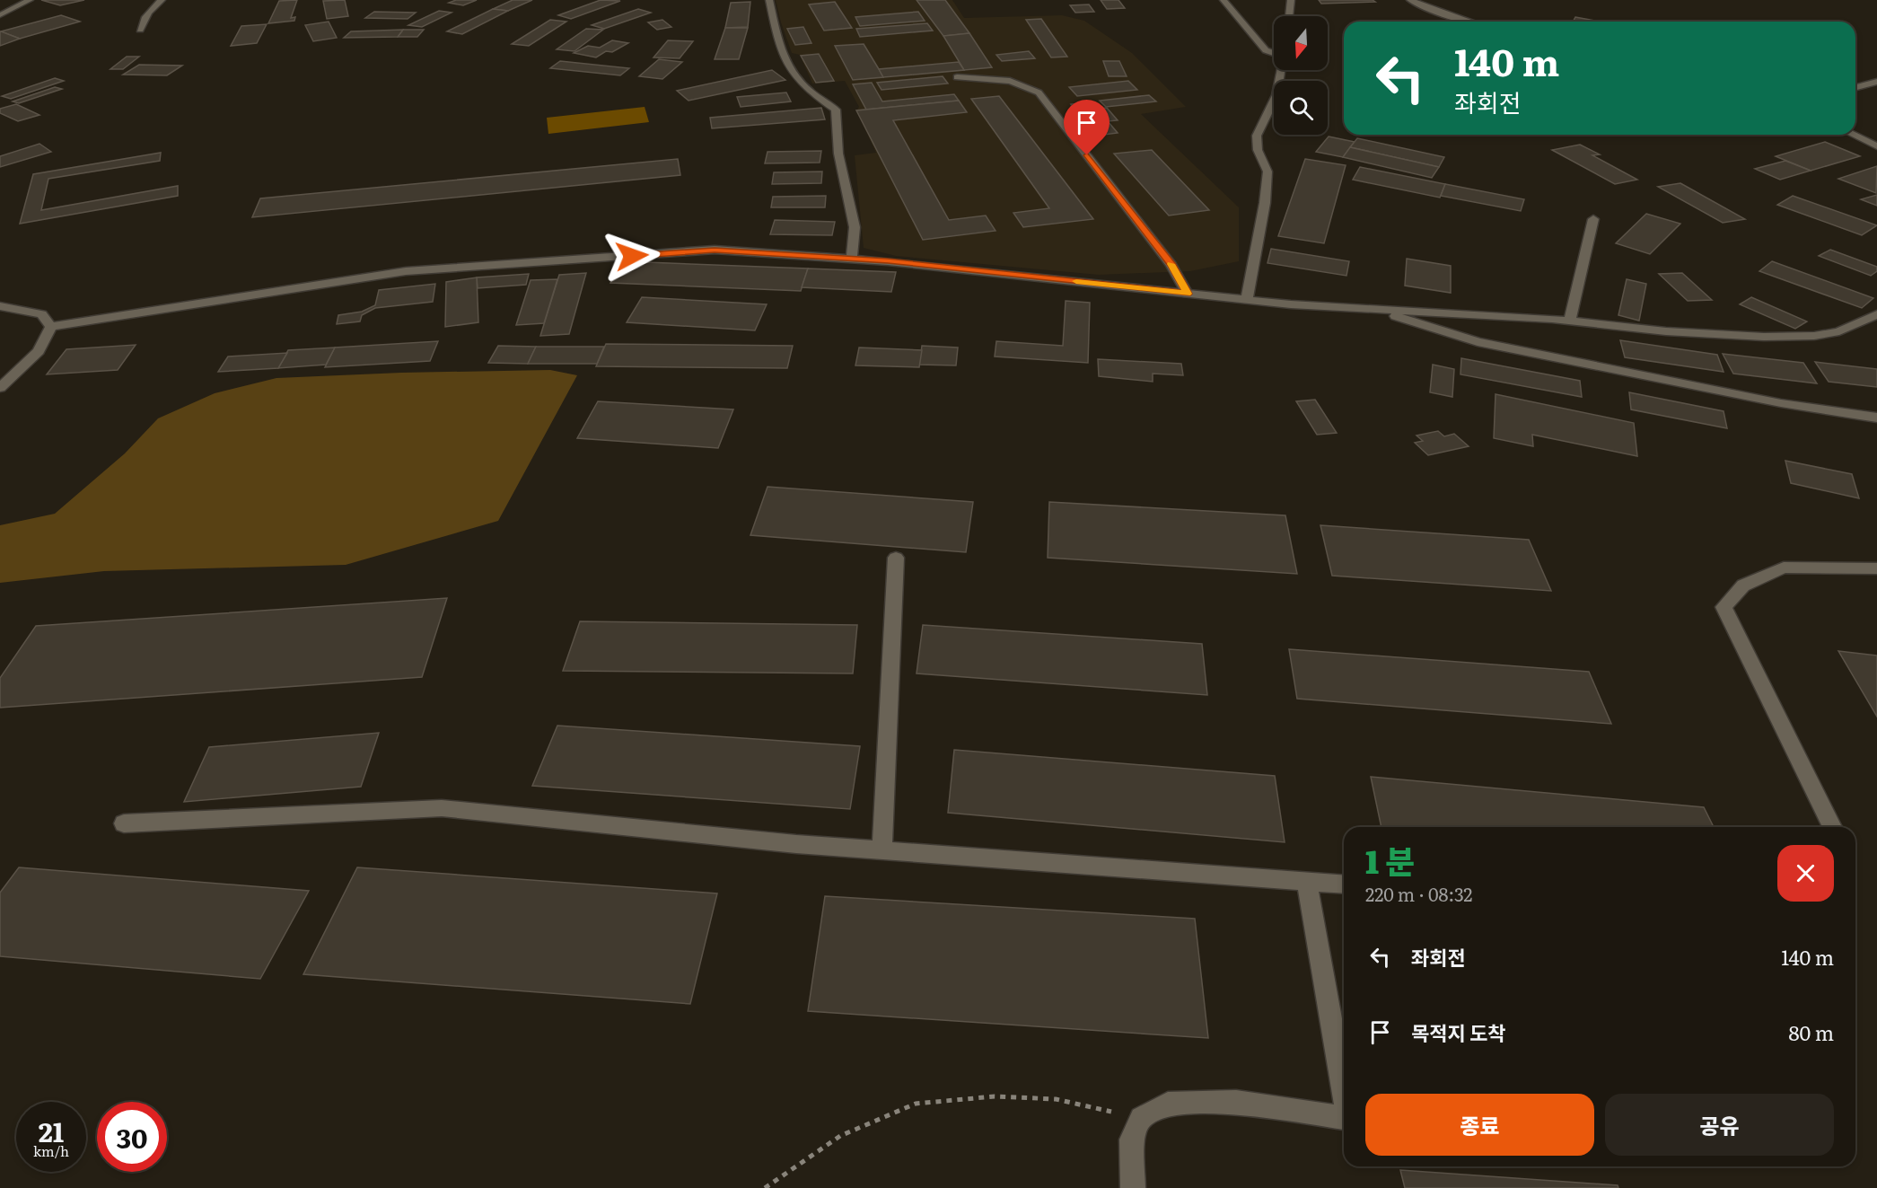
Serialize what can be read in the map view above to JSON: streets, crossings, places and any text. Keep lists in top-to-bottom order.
{
  "north": "bottom",
  "page": {
    "turn": ["140 m", "좌회전"],
    "heading": ["1 분", "220 m · 08:32"],
    "list": [
      {
        "name": "좌회전",
        "value": "140 m"
      },
      {
        "name": "목적지 도착",
        "value": "80 m"
      }
    ],
    "buttons": ["종료", "공유"],
    "speed": "21 km/h",
    "limit": "30"
  }
}
